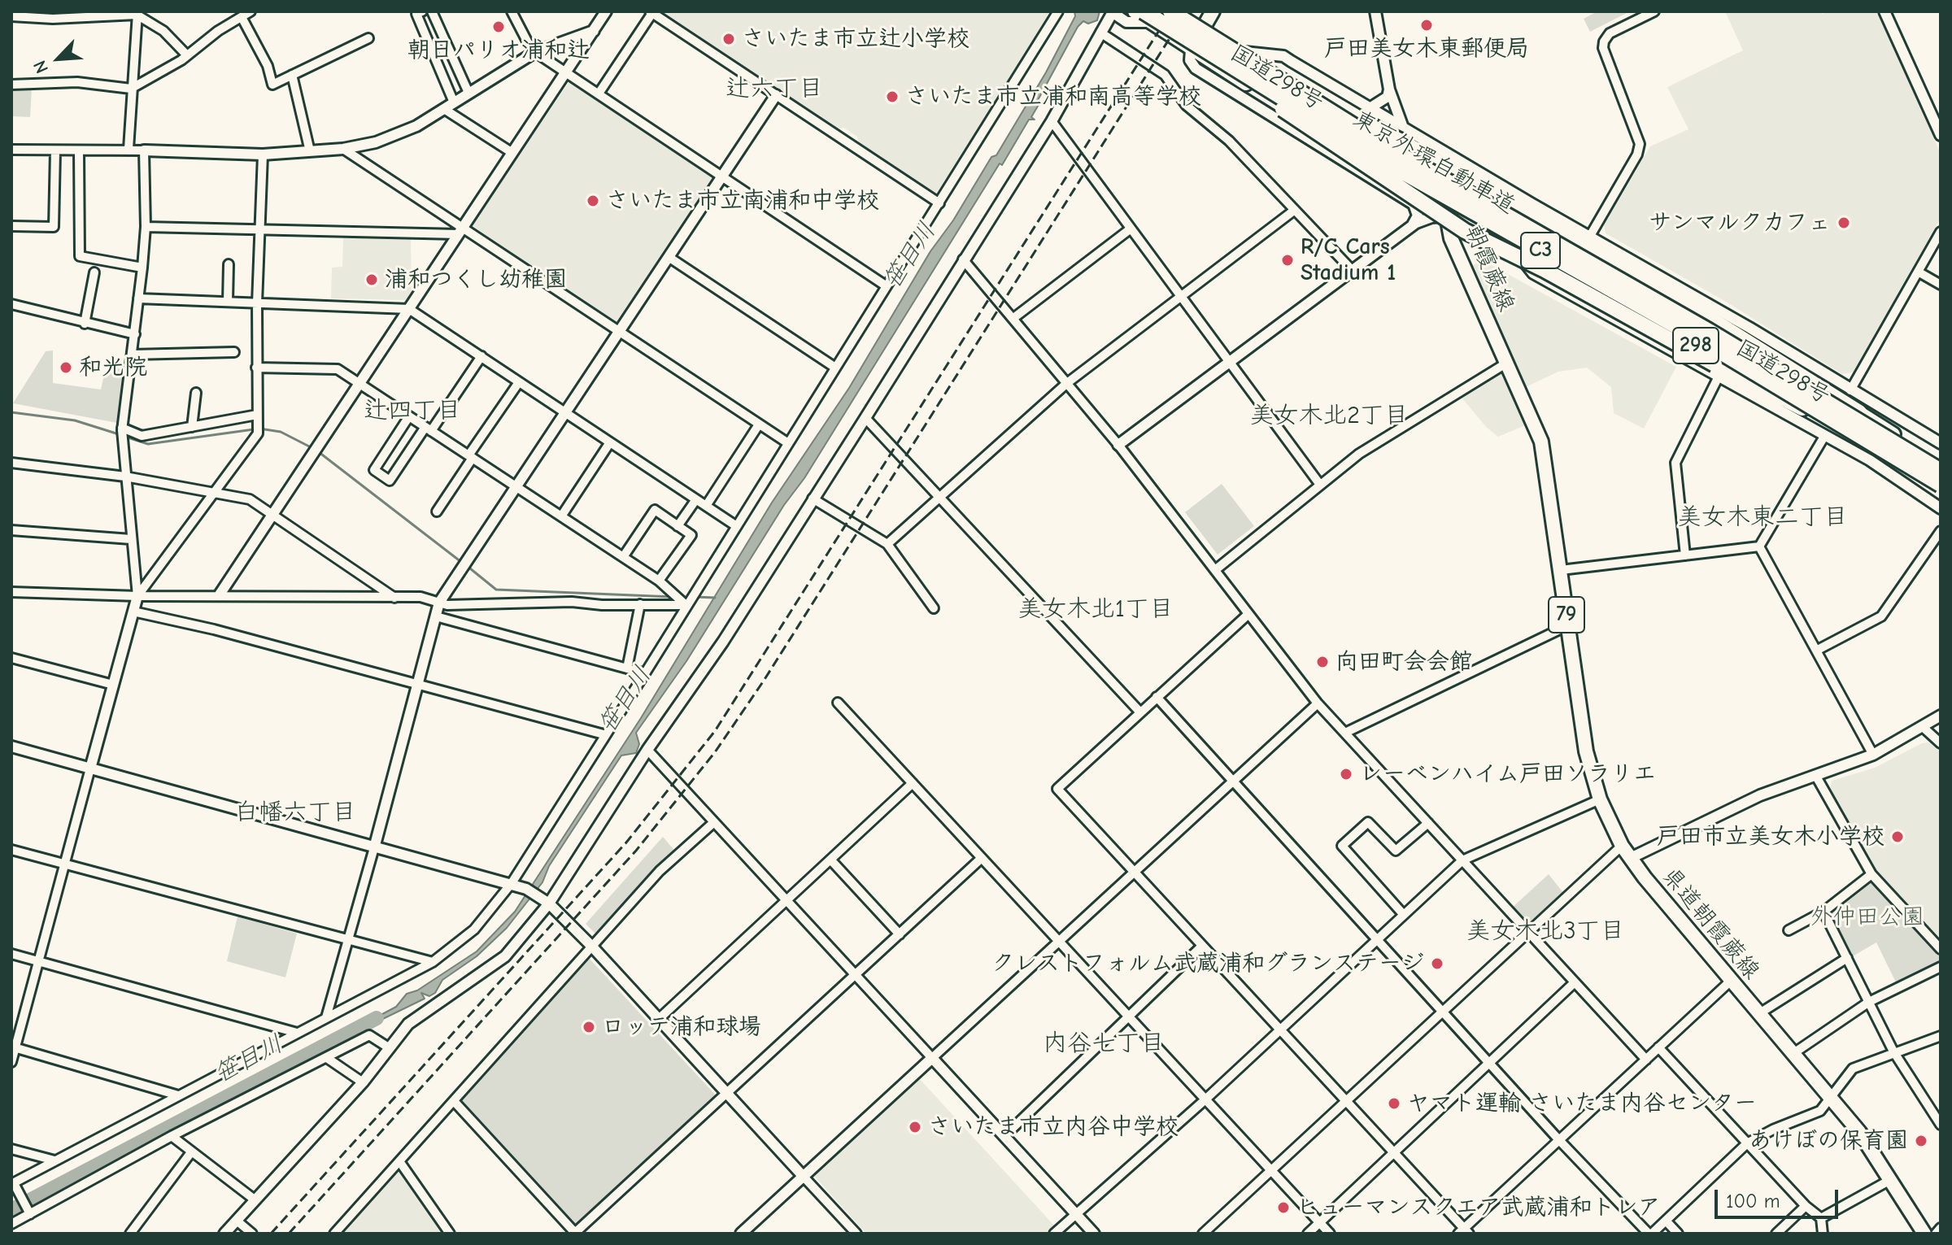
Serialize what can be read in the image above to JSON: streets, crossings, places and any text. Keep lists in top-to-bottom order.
{
  "streets": {
    "highway": ["東京外環自動車道", "C3"],
    "main road": [
      "国道298号",
      "朝霞蕨線",
      "298",
      "79",
      "県道朝霞蕨線"
    ]
  },
  "crossings": [
    ["国道298号", "東京外環自動車道"],
    ["国道298号", "朝霞蕨線"],
    ["朝霞蕨線", "県道朝霞蕨線"]
  ],
  "districts": [
    "辻六丁目",
    "辻四丁目",
    "美女木北2丁目",
    "美女木東二丁目",
    "美女木北1丁目",
    "白幡六丁目",
    "美女木北3丁目",
    "内谷七丁目"
  ],
  "water": ["笹目川"],
  "parks": ["外仲田公園"],
  "places": [
    "戸田美女木東郵便局",
    "朝日パリオ浦和辻",
    "さいたま市立辻小学校",
    "さいたま市立浦和南高等学校",
    "さいたま市立南浦和中学校",
    "サンマルクカフェ",
    "R/C Cars Stadium 1",
    "浦和つくし幼稚園",
    "和光院",
    "向田町会会館",
    "レーベンハイム戸田ソラリエ",
    "戸田市立美女木小学校",
    "クレストフォルム武蔵浦和グランステージ",
    "ロッテ浦和球場",
    "ヤマト運輸 さいたま内谷センター",
    "さいたま市立内谷中学校",
    "あけぼの保育園",
    "ヒューマンスクエア武蔵浦和トレア"
  ],
  "scale_bar": "100 m",
  "north": "bottom left"
}
